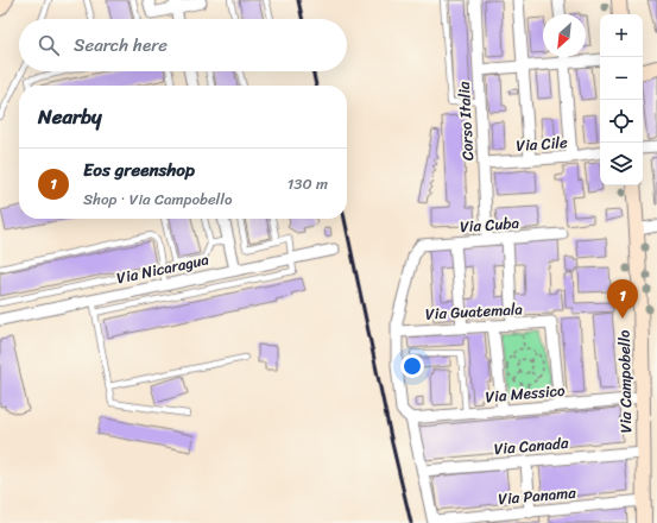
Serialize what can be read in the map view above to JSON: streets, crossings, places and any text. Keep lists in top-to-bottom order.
{
  "streets": {
    "main road": ["Via Campobello"],
    "street": [
      "Corso Italia",
      "Via Cile",
      "Via Cuba",
      "Via Nicaragua",
      "Via Guatemala",
      "Via Messico",
      "Via Canada",
      "Via Panama"
    ]
  },
  "crossings": [
    ["Corso Italia", "Via Cile"],
    ["Corso Italia", "Via Cuba"],
    ["Via Cuba", "Via Guatemala"],
    ["Via Guatemala", "Via Messico"],
    ["Via Campobello", "Via Messico"],
    ["Via Campobello", "Via Canada"],
    ["Via Campobello", "Via Panama"]
  ],
  "north": "bottom left",
  "page": {
    "map_buttons": ["+", "−"],
    "search": "Search here",
    "heading": "Nearby",
    "list": [
      {
        "mark": "1",
        "name": "Eos greenshop",
        "note": "Shop · Via Campobello",
        "value": "130 m"
      }
    ],
    "pins": "1"
  }
}
